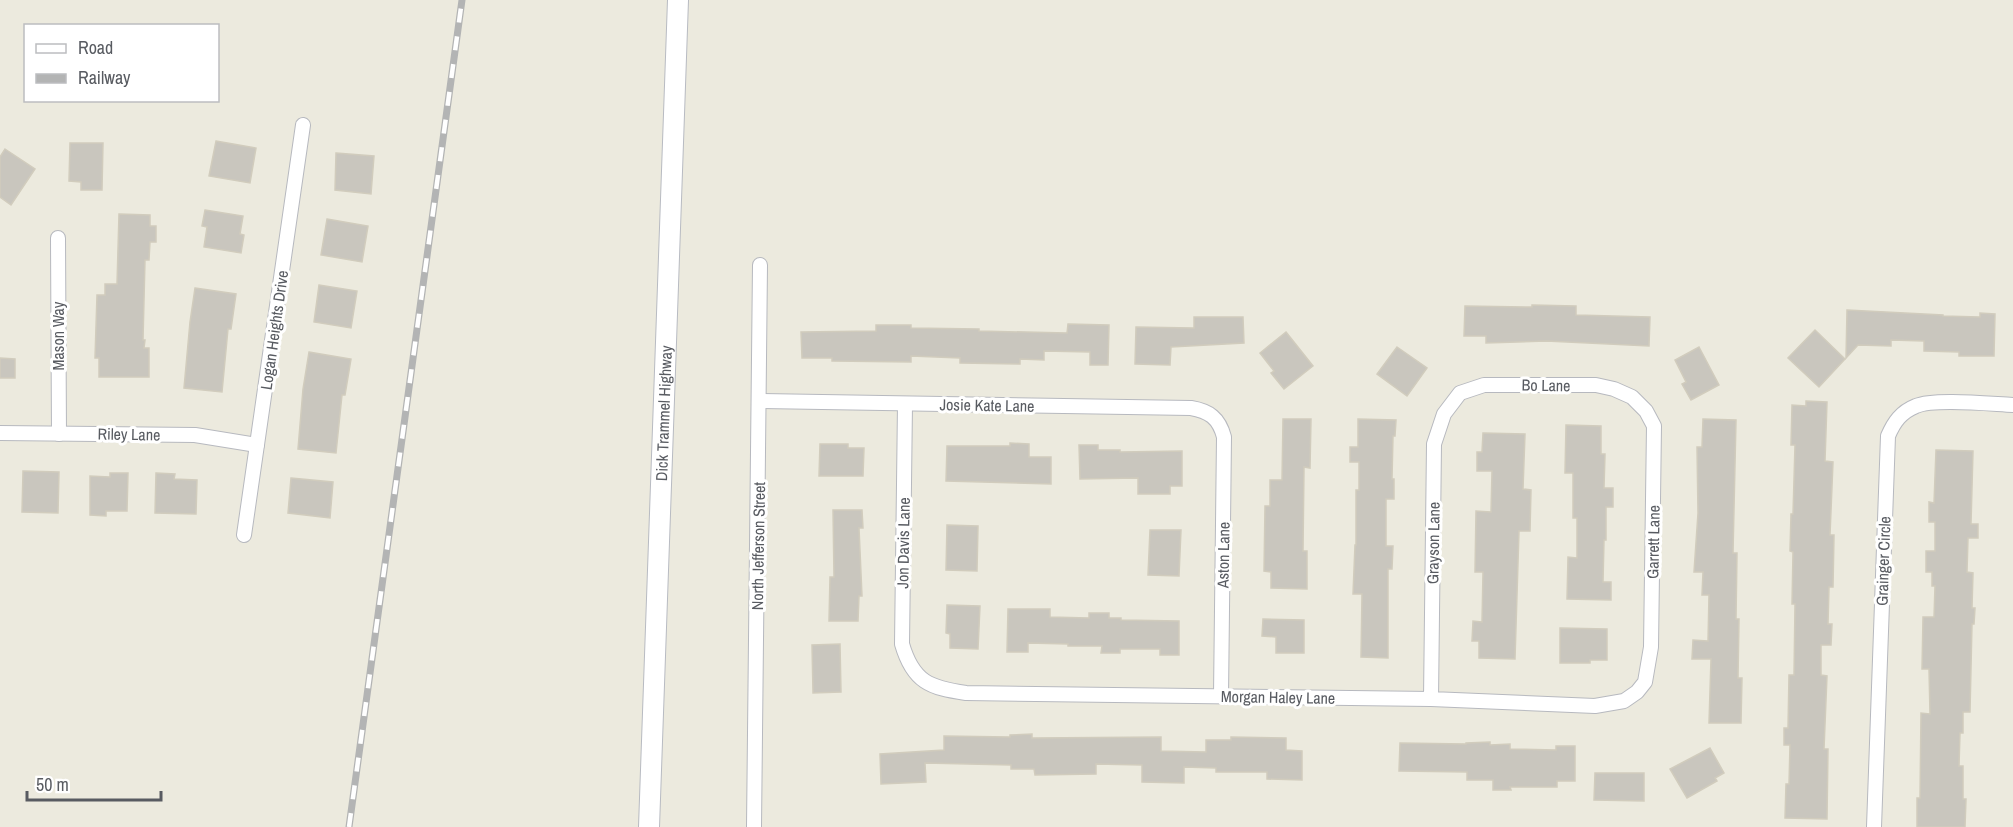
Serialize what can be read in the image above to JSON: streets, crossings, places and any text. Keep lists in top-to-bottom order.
{
  "streets": {
    "main road": ["Dick Trammel Highway"],
    "street": [
      "Logan Heights Drive",
      "Mason Way",
      "Bo Lane",
      "Josie Kate Lane",
      "Riley Lane",
      "Garrett Lane",
      "Jon Davis Lane",
      "Grayson Lane",
      "North Jefferson Street",
      "Aston Lane",
      "Grainger Circle",
      "Morgan Haley Lane"
    ]
  },
  "crossings": [
    ["Logan Heights Drive", "Riley Lane"],
    ["Mason Way", "Riley Lane"],
    ["Bo Lane", "Garrett Lane"],
    ["Bo Lane", "Grayson Lane"],
    ["Josie Kate Lane", "Jon Davis Lane"],
    ["Josie Kate Lane", "North Jefferson Street"],
    ["Josie Kate Lane", "Aston Lane"],
    ["Garrett Lane", "Morgan Haley Lane"],
    ["Jon Davis Lane", "Morgan Haley Lane"],
    ["Grayson Lane", "Morgan Haley Lane"],
    ["Aston Lane", "Morgan Haley Lane"]
  ],
  "legend": ["Road", "Railway"],
  "scale_bar": "50 m"
}
